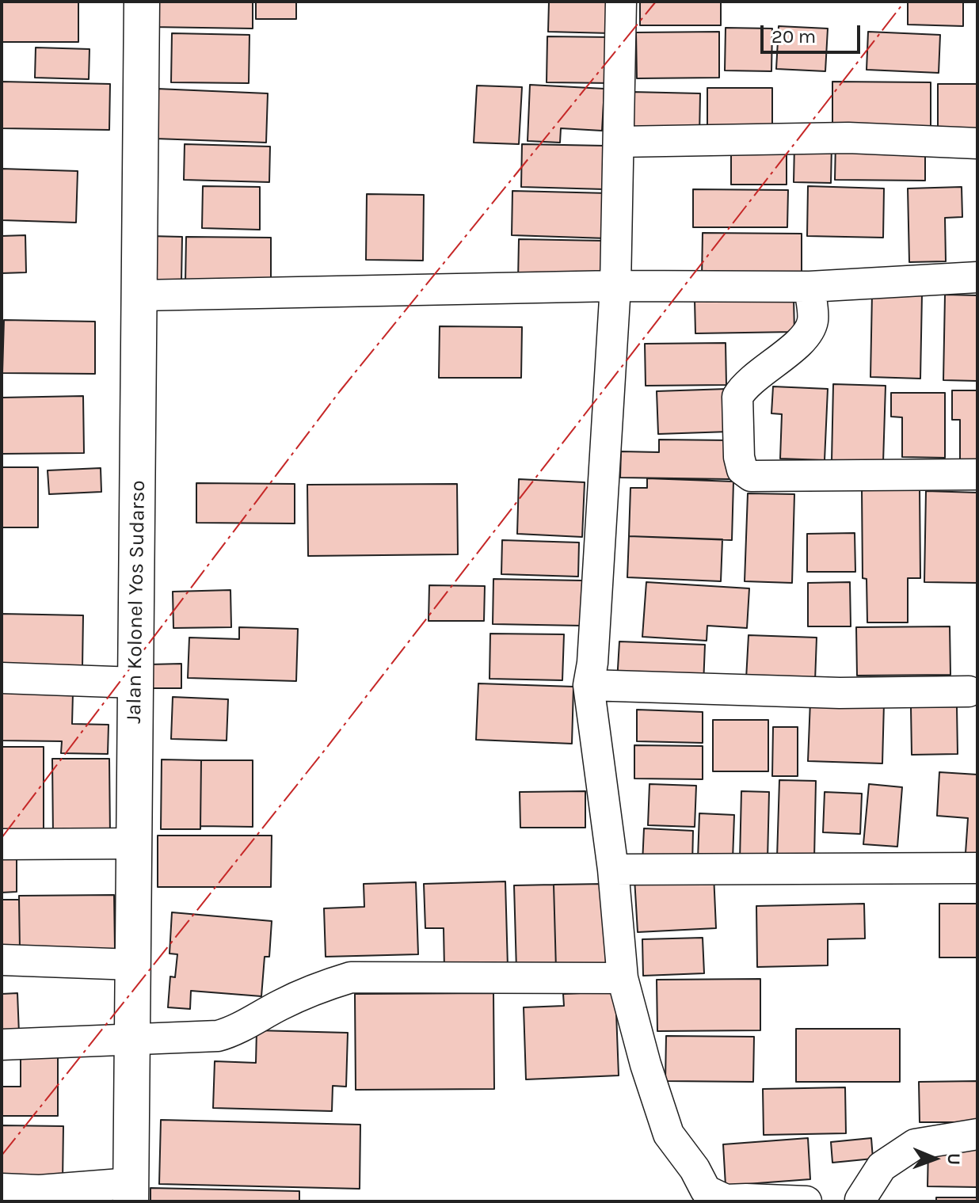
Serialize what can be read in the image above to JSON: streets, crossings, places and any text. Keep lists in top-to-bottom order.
{
  "streets": {
    "street": ["Jalan Kolonel Yos Sudarso"]
  },
  "scale_bar": "20 m",
  "north": "right"
}
